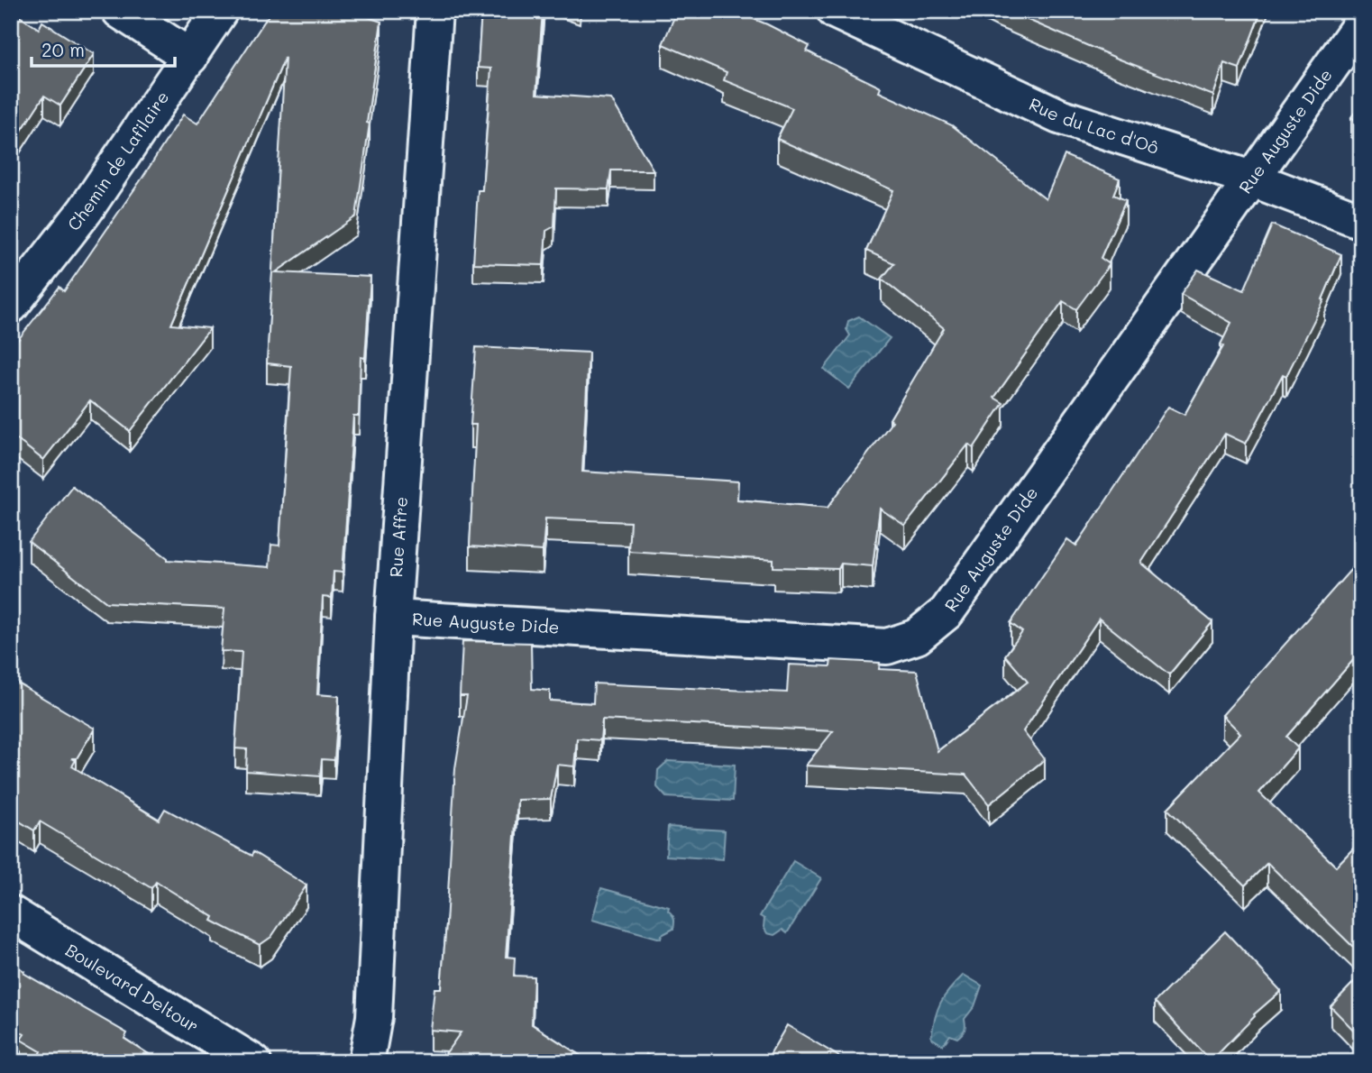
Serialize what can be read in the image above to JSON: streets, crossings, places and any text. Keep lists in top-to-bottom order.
{
  "streets": {
    "street": [
      "Rue du Lac d'Oô",
      "Rue Auguste Dide",
      "Chemin de Lafilaire",
      "Rue Affre",
      "Boulevard Deltour"
    ]
  },
  "crossings": [
    ["Rue du Lac d'Oô", "Rue Auguste Dide"],
    ["Rue Auguste Dide", "Rue Affre"]
  ],
  "scale_bar": "20 m"
}
